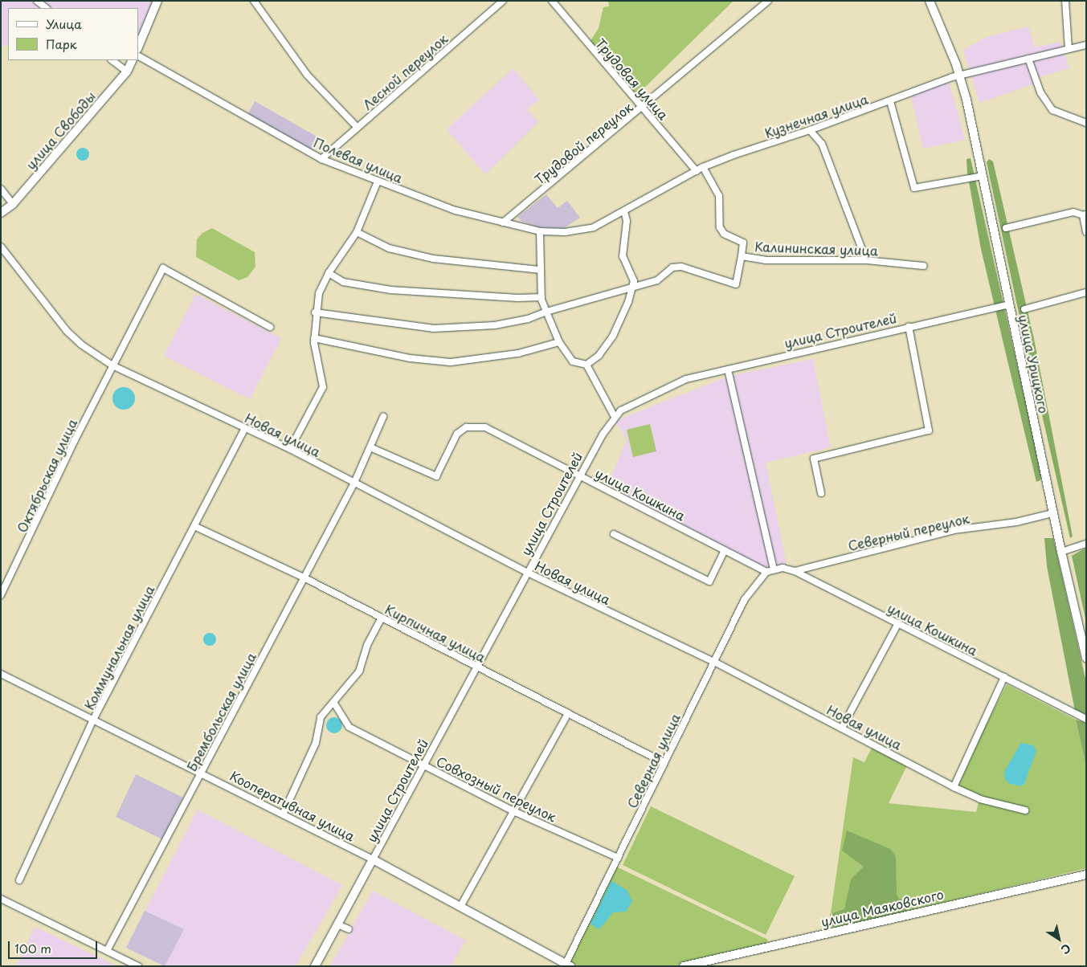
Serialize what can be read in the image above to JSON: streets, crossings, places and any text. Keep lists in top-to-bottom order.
{
  "streets": {
    "main road": [
      "улица Свободы",
      "улица Строителей",
      "улица Урицкого",
      "Кооперативная улица",
      "улица Маяковского"
    ],
    "street": [
      "Лесной переулок",
      "Трудовая улица",
      "Кузнечная улица",
      "Трудовой переулок",
      "Полевая улица",
      "Калининская улица",
      "Новая улица",
      "Октябрьская улица",
      "улица Кошкина",
      "Северный переулок",
      "Кирпичная улица",
      "Коммунальная улица",
      "Брембольская улица",
      "Северная улица",
      "Совхозный переулок"
    ]
  },
  "crossings": [
    ["Лесной переулок", "Полевая улица"],
    ["Трудовая улица", "Кузнечная улица"],
    ["Трудовая улица", "Трудовой переулок"],
    ["Кузнечная улица", "Полевая улица"],
    ["Кузнечная улица", "Калининская улица"],
    ["Кузнечная улица", "улица Урицкого"],
    ["Трудовой переулок", "Полевая улица"],
    ["улица Строителей", "улица Урицкого"],
    ["улица Строителей", "Новая улица"],
    ["улица Строителей", "улица Кошкина"],
    ["улица Строителей", "Кирпичная улица"],
    ["улица Строителей", "Совхозный переулок"],
    ["улица Строителей", "Кооперативная улица"],
    ["улица Урицкого", "Северный переулок"],
    ["Новая улица", "Октябрьская улица"],
    ["Новая улица", "Коммунальная улица"],
    ["Новая улица", "Брембольская улица"],
    ["Новая улица", "Северная улица"],
    ["улица Кошкина", "Северный переулок"],
    ["улица Кошкина", "Брембольская улица"],
    ["улица Кошкина", "Северная улица"],
    ["Кирпичная улица", "Коммунальная улица"],
    ["Кирпичная улица", "Брембольская улица"],
    ["Кирпичная улица", "Северная улица"],
    ["Коммунальная улица", "Кооперативная улица"],
    ["Брембольская улица", "Кооперативная улица"],
    ["Северная улица", "Совхозный переулок"],
    ["Северная улица", "Кооперативная улица"]
  ],
  "legend": ["Улица", "Парк"],
  "scale_bar": "100 m",
  "north": "bottom right"
}
